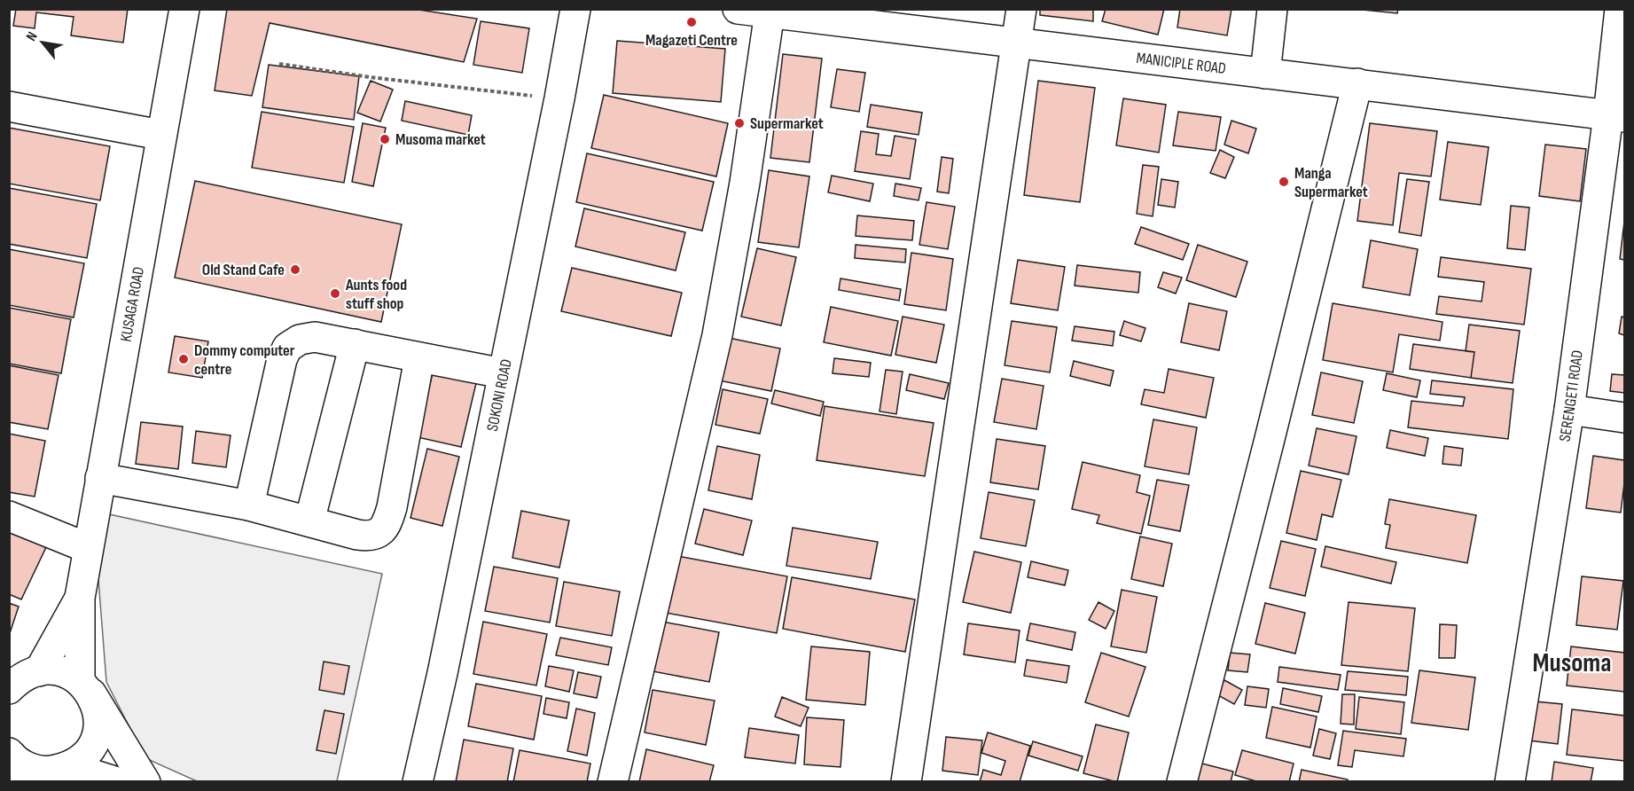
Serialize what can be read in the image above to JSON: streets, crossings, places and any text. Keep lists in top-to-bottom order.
{
  "streets": {
    "street": [
      "MANICIPLE ROAD",
      "KUSAGA ROAD",
      "SOKONI ROAD",
      "SERENGETI ROAD"
    ]
  },
  "crossings": [
    ["MANICIPLE ROAD", "SERENGETI ROAD"]
  ],
  "districts": ["Musoma"],
  "places": [
    "Magazeti Centre",
    "Supermarket",
    "Musoma market",
    "Manga Supermarket",
    "Old Stand Cafe",
    "Aunts food stuff shop",
    "Dommy computer centre"
  ],
  "north": "top left"
}
